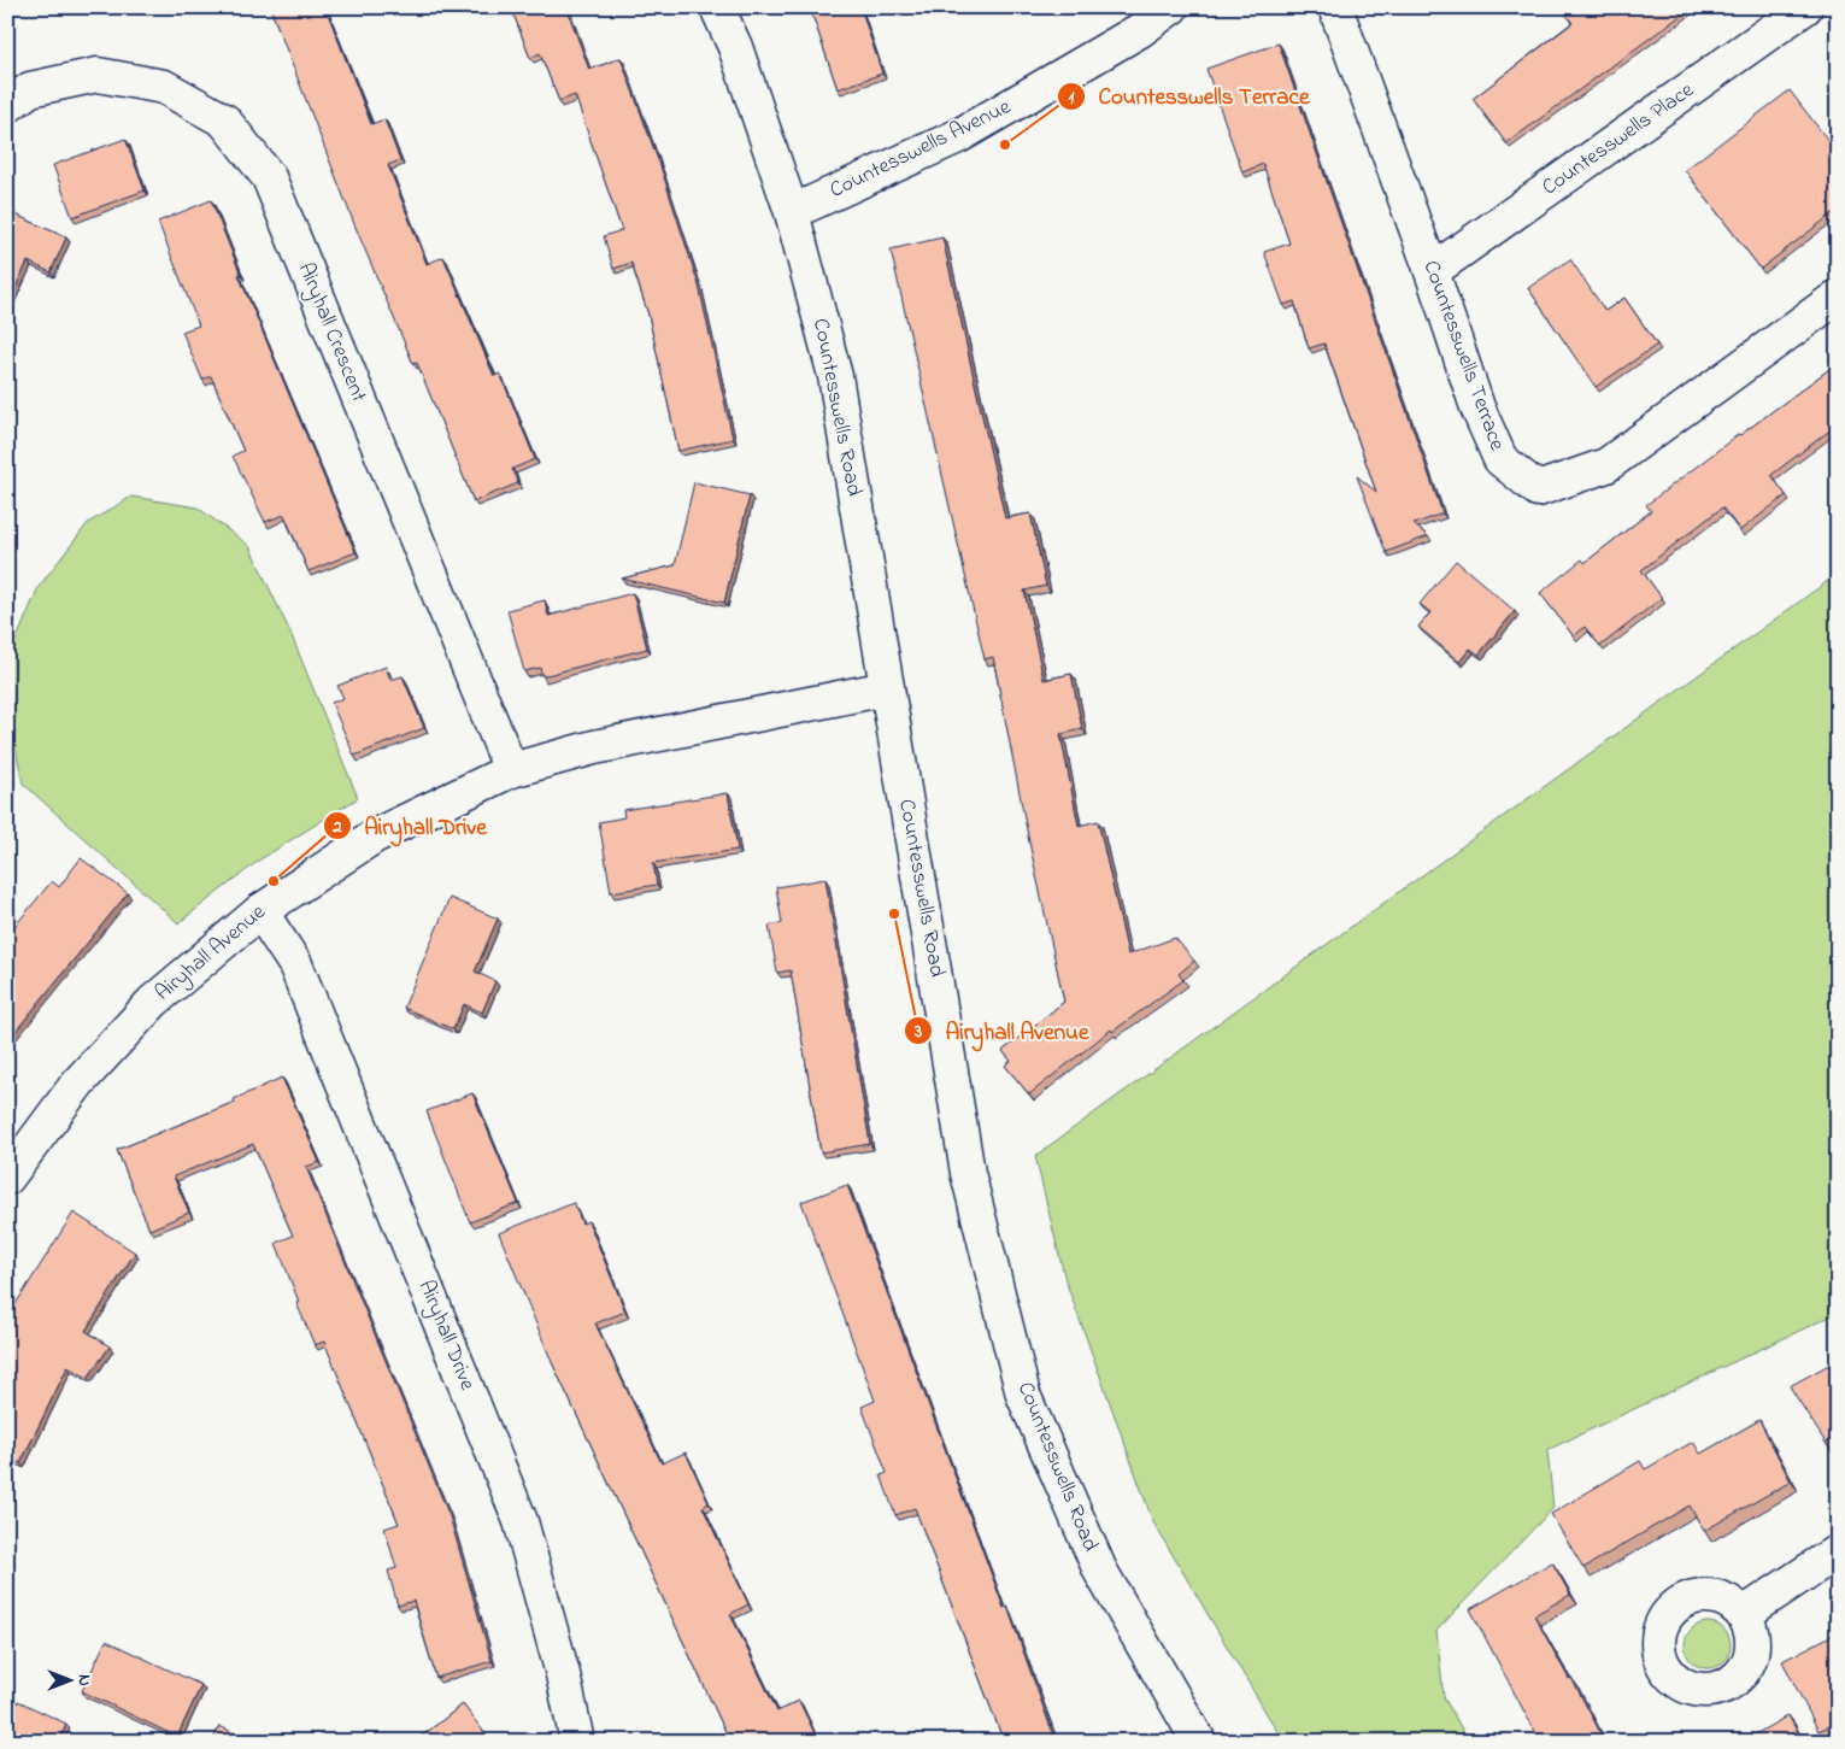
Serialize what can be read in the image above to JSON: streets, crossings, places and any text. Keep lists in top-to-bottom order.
{
  "streets": {
    "street": [
      "Countesswells Place",
      "Countesswells Avenue",
      "Airyhall Crescent",
      "Countesswells Terrace",
      "Countesswells Road",
      "Airyhall Avenue",
      "Airyhall Drive"
    ]
  },
  "crossings": [
    ["Countesswells Place", "Countesswells Terrace"],
    ["Countesswells Avenue", "Countesswells Road"],
    ["Airyhall Crescent", "Airyhall Avenue"],
    ["Countesswells Road", "Airyhall Avenue"],
    ["Airyhall Avenue", "Airyhall Drive"]
  ],
  "places": ["Countesswells Terrace", "Airyhall Drive", "Airyhall Avenue"],
  "north": "right"
}
